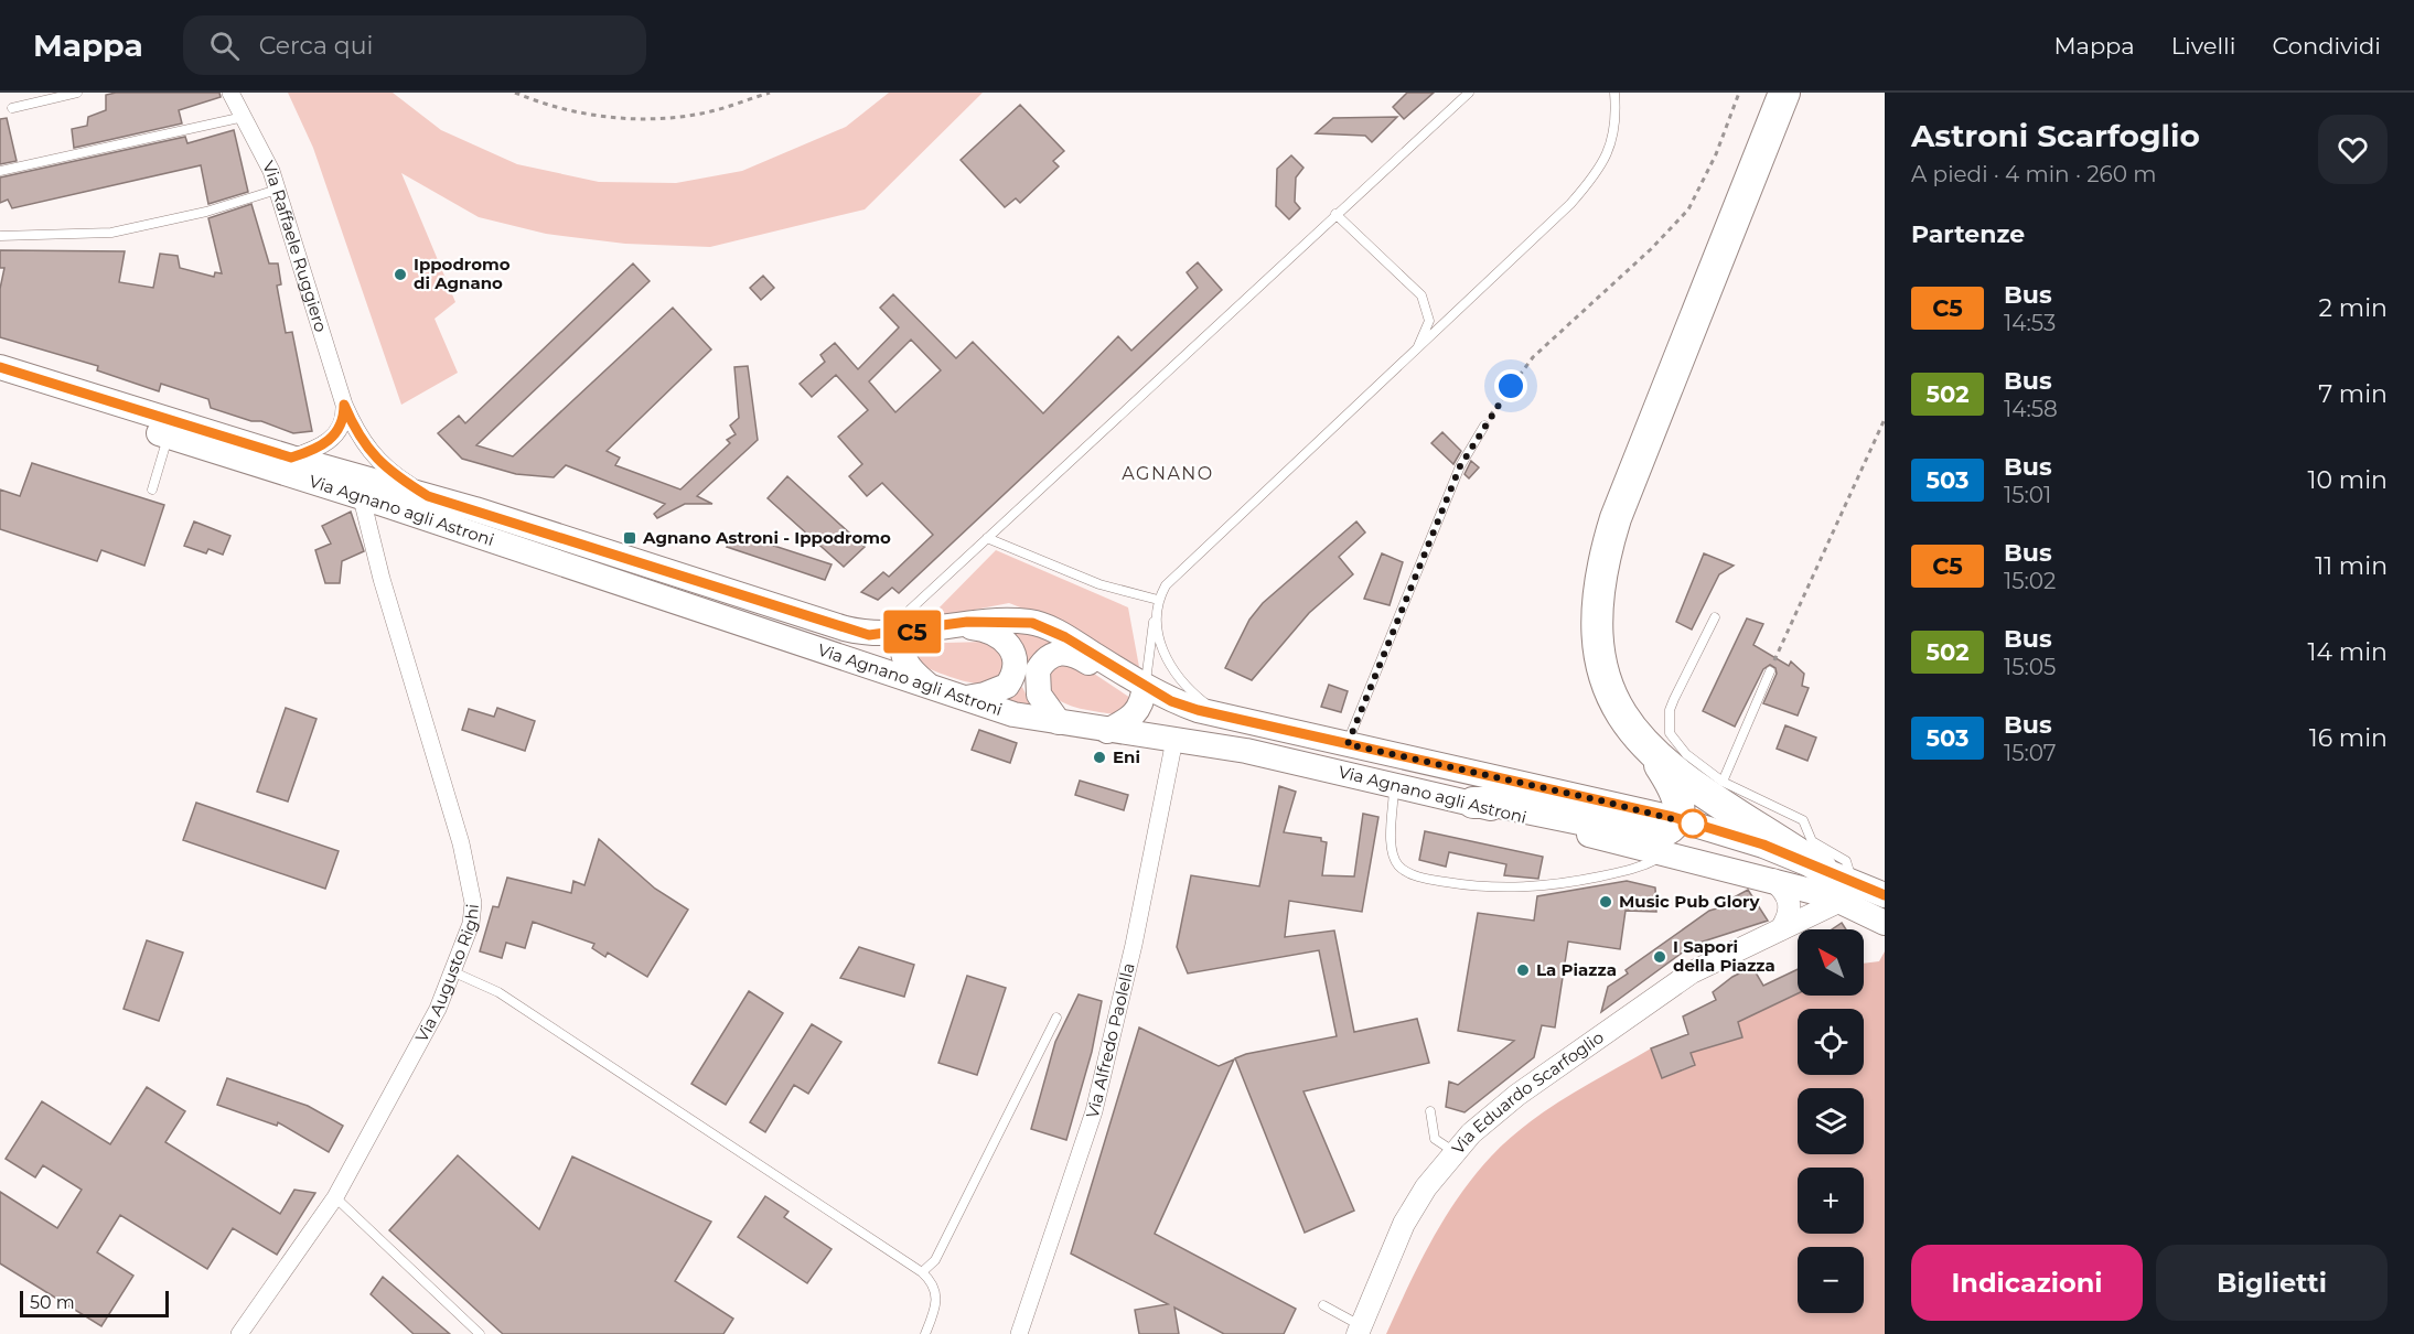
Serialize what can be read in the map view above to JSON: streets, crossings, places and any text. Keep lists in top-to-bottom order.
{
  "streets": {
    "main road": ["Via Agnano agli Astroni"],
    "street": [
      "Via Raffaele Ruggiero",
      "Via Augusto Righi",
      "Via Alfredo Paolella",
      "Via Eduardo Scarfoglio"
    ]
  },
  "crossings": [
    ["Via Raffaele Ruggiero", "Via Agnano agli Astroni"],
    ["Via Agnano agli Astroni", "Via Augusto Righi"],
    ["Via Agnano agli Astroni", "Via Alfredo Paolella"],
    ["Via Agnano agli Astroni", "Via Eduardo Scarfoglio"]
  ],
  "districts": ["AGNANO"],
  "places": {
    "other": [
      "Ippodromo di Agnano",
      "Eni",
      "Music Pub Glory",
      "I Sapori della Piazza",
      "La Piazza"
    ],
    "transit": ["Agnano Astroni - Ippodromo"]
  },
  "lines": ["bus line C5"],
  "scale_bar": "50 m",
  "north": "top left",
  "page": {
    "header": "Mappa",
    "search": "Cerca qui",
    "nav": ["Mappa", "Livelli", "Condividi"],
    "on_map": "C5",
    "heading": [
      ["Astroni Scarfoglio", "A piedi · 4 min · 260 m"],
      "Partenze"
    ],
    "list": [
      {
        "mark": "C5",
        "name": "Bus",
        "note": "14:53",
        "value": "2 min"
      },
      {
        "mark": "502",
        "name": "Bus",
        "note": "14:58",
        "value": "7 min"
      },
      {
        "mark": "503",
        "name": "Bus",
        "note": "15:01",
        "value": "10 min"
      },
      {
        "mark": "C5",
        "name": "Bus",
        "note": "15:02",
        "value": "11 min"
      },
      {
        "mark": "502",
        "name": "Bus",
        "note": "15:05",
        "value": "14 min"
      },
      {
        "mark": "503",
        "name": "Bus",
        "note": "15:07",
        "value": "16 min"
      }
    ],
    "map_buttons": ["+", "−"],
    "buttons": ["Indicazioni", "Biglietti"],
    "scale": "50 m"
  }
}
